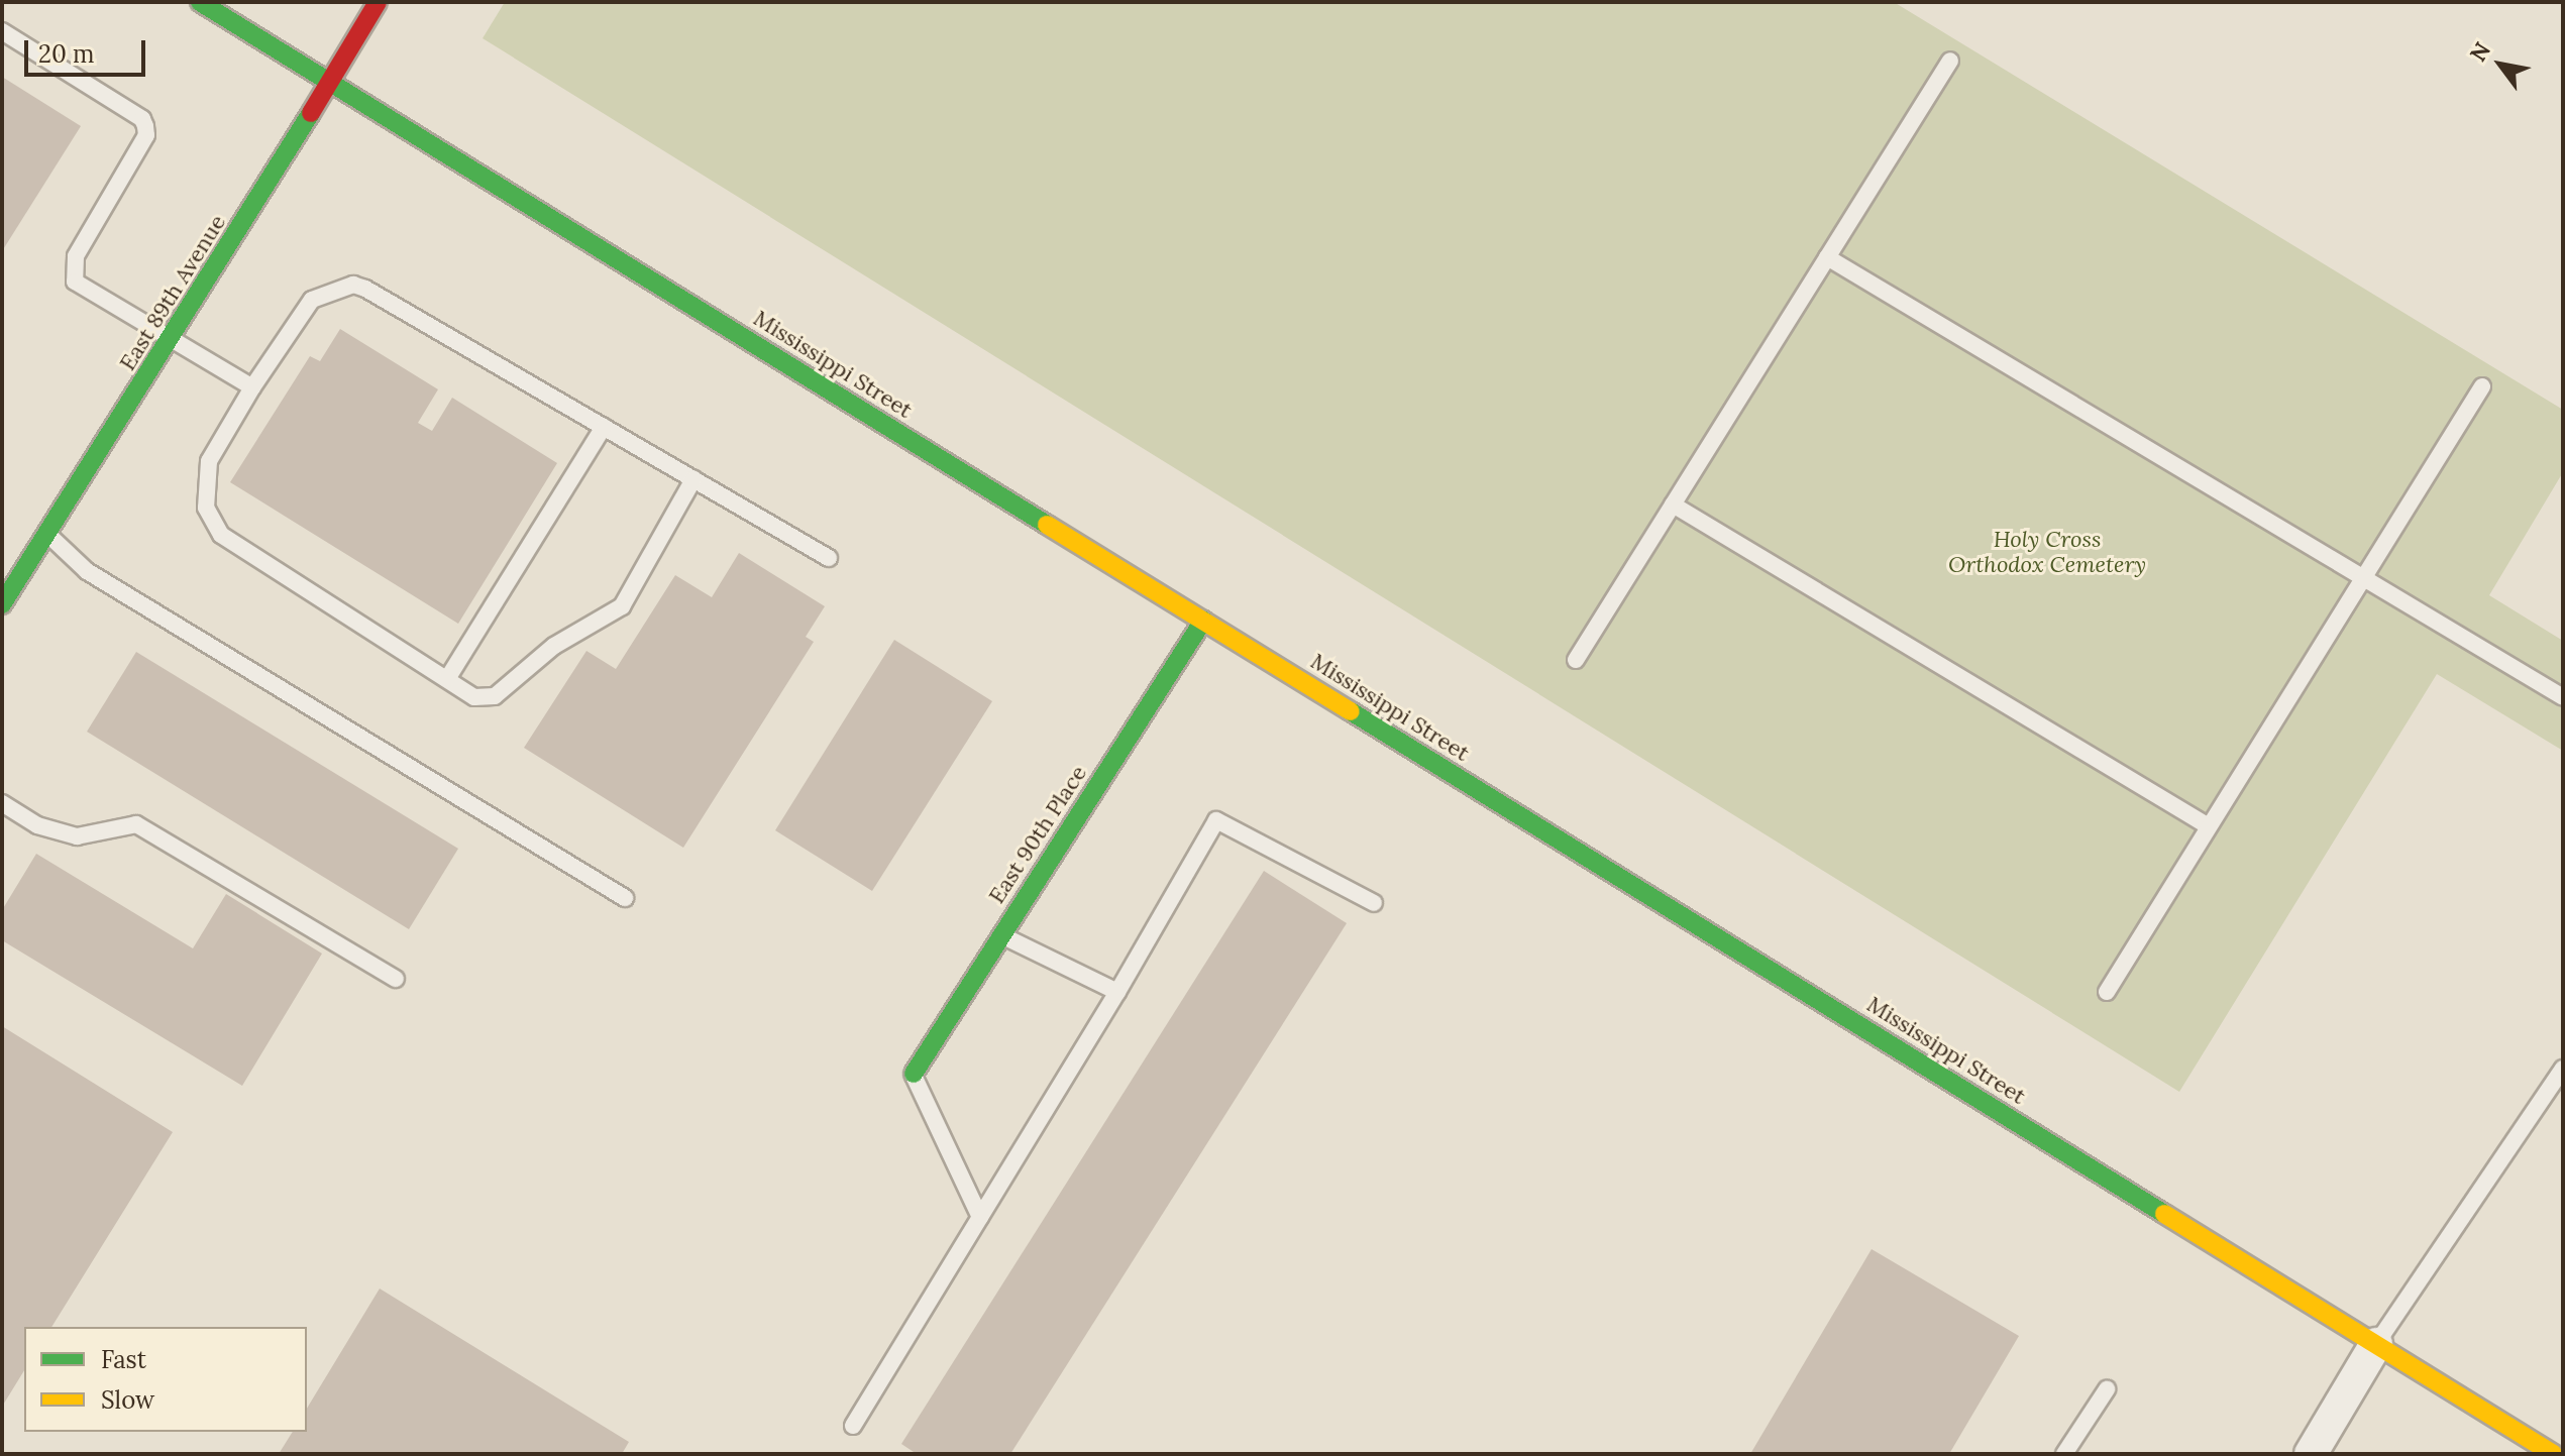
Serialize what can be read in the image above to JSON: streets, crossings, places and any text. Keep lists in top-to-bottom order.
{
  "streets": {
    "street": ["East 89th Avenue", "Mississippi Street", "East 90th Place"]
  },
  "crossings": [
    ["East 89th Avenue", "Mississippi Street"],
    ["Mississippi Street", "East 90th Place"]
  ],
  "parks": ["Holy Cross Orthodox Cemetery"],
  "legend": ["Fast", "Slow"],
  "scale_bar": "20 m",
  "north": "top left"
}
